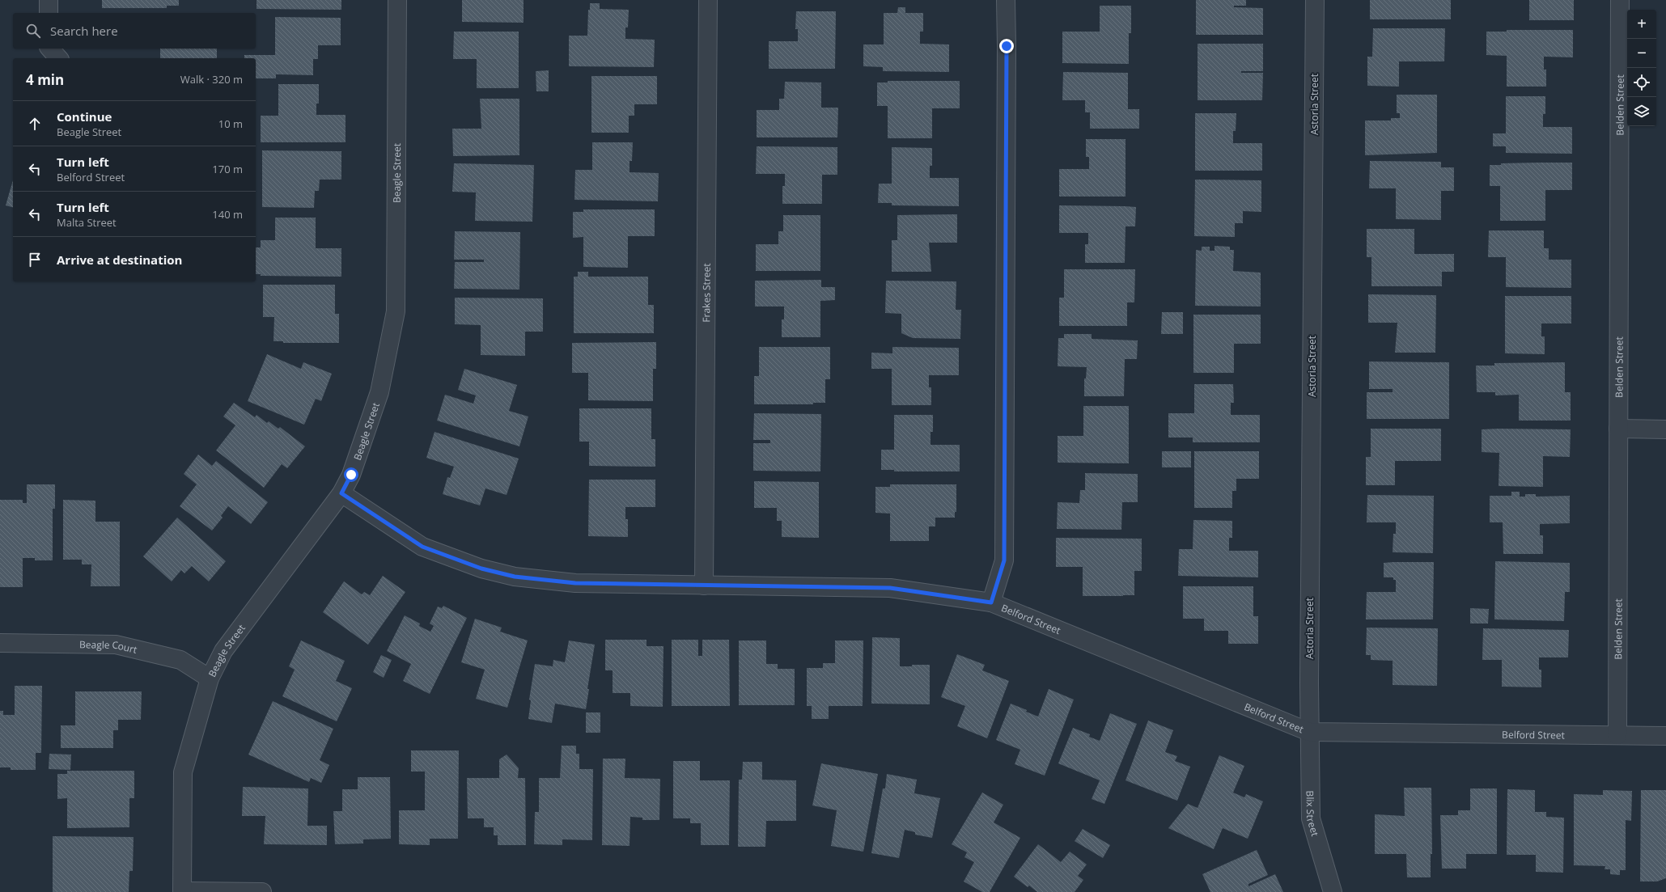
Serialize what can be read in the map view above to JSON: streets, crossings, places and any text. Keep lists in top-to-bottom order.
{
  "streets": {
    "street": [
      "Astoria Street",
      "Belden Street",
      "Beagle Street",
      "Frakes Street",
      "Belford Street",
      "Beagle Court",
      "Blix Street"
    ]
  },
  "crossings": [
    ["Astoria Street", "Belford Street"],
    ["Astoria Street", "Blix Street"],
    ["Belden Street", "Belford Street"],
    ["Beagle Street", "Belford Street"],
    ["Beagle Street", "Beagle Court"],
    ["Frakes Street", "Belford Street"],
    ["Belford Street", "Blix Street"]
  ],
  "page": {
    "map_buttons": ["+", "−"],
    "search": "Search here",
    "heading": ["4 min", "Walk · 320 m"],
    "list": [
      ["Continue", "Beagle Street", "10 m"],
      ["Turn left", "Belford Street", "170 m"],
      ["Turn left", "Malta Street", "140 m"],
      "Arrive at destination"
    ]
  }
}
